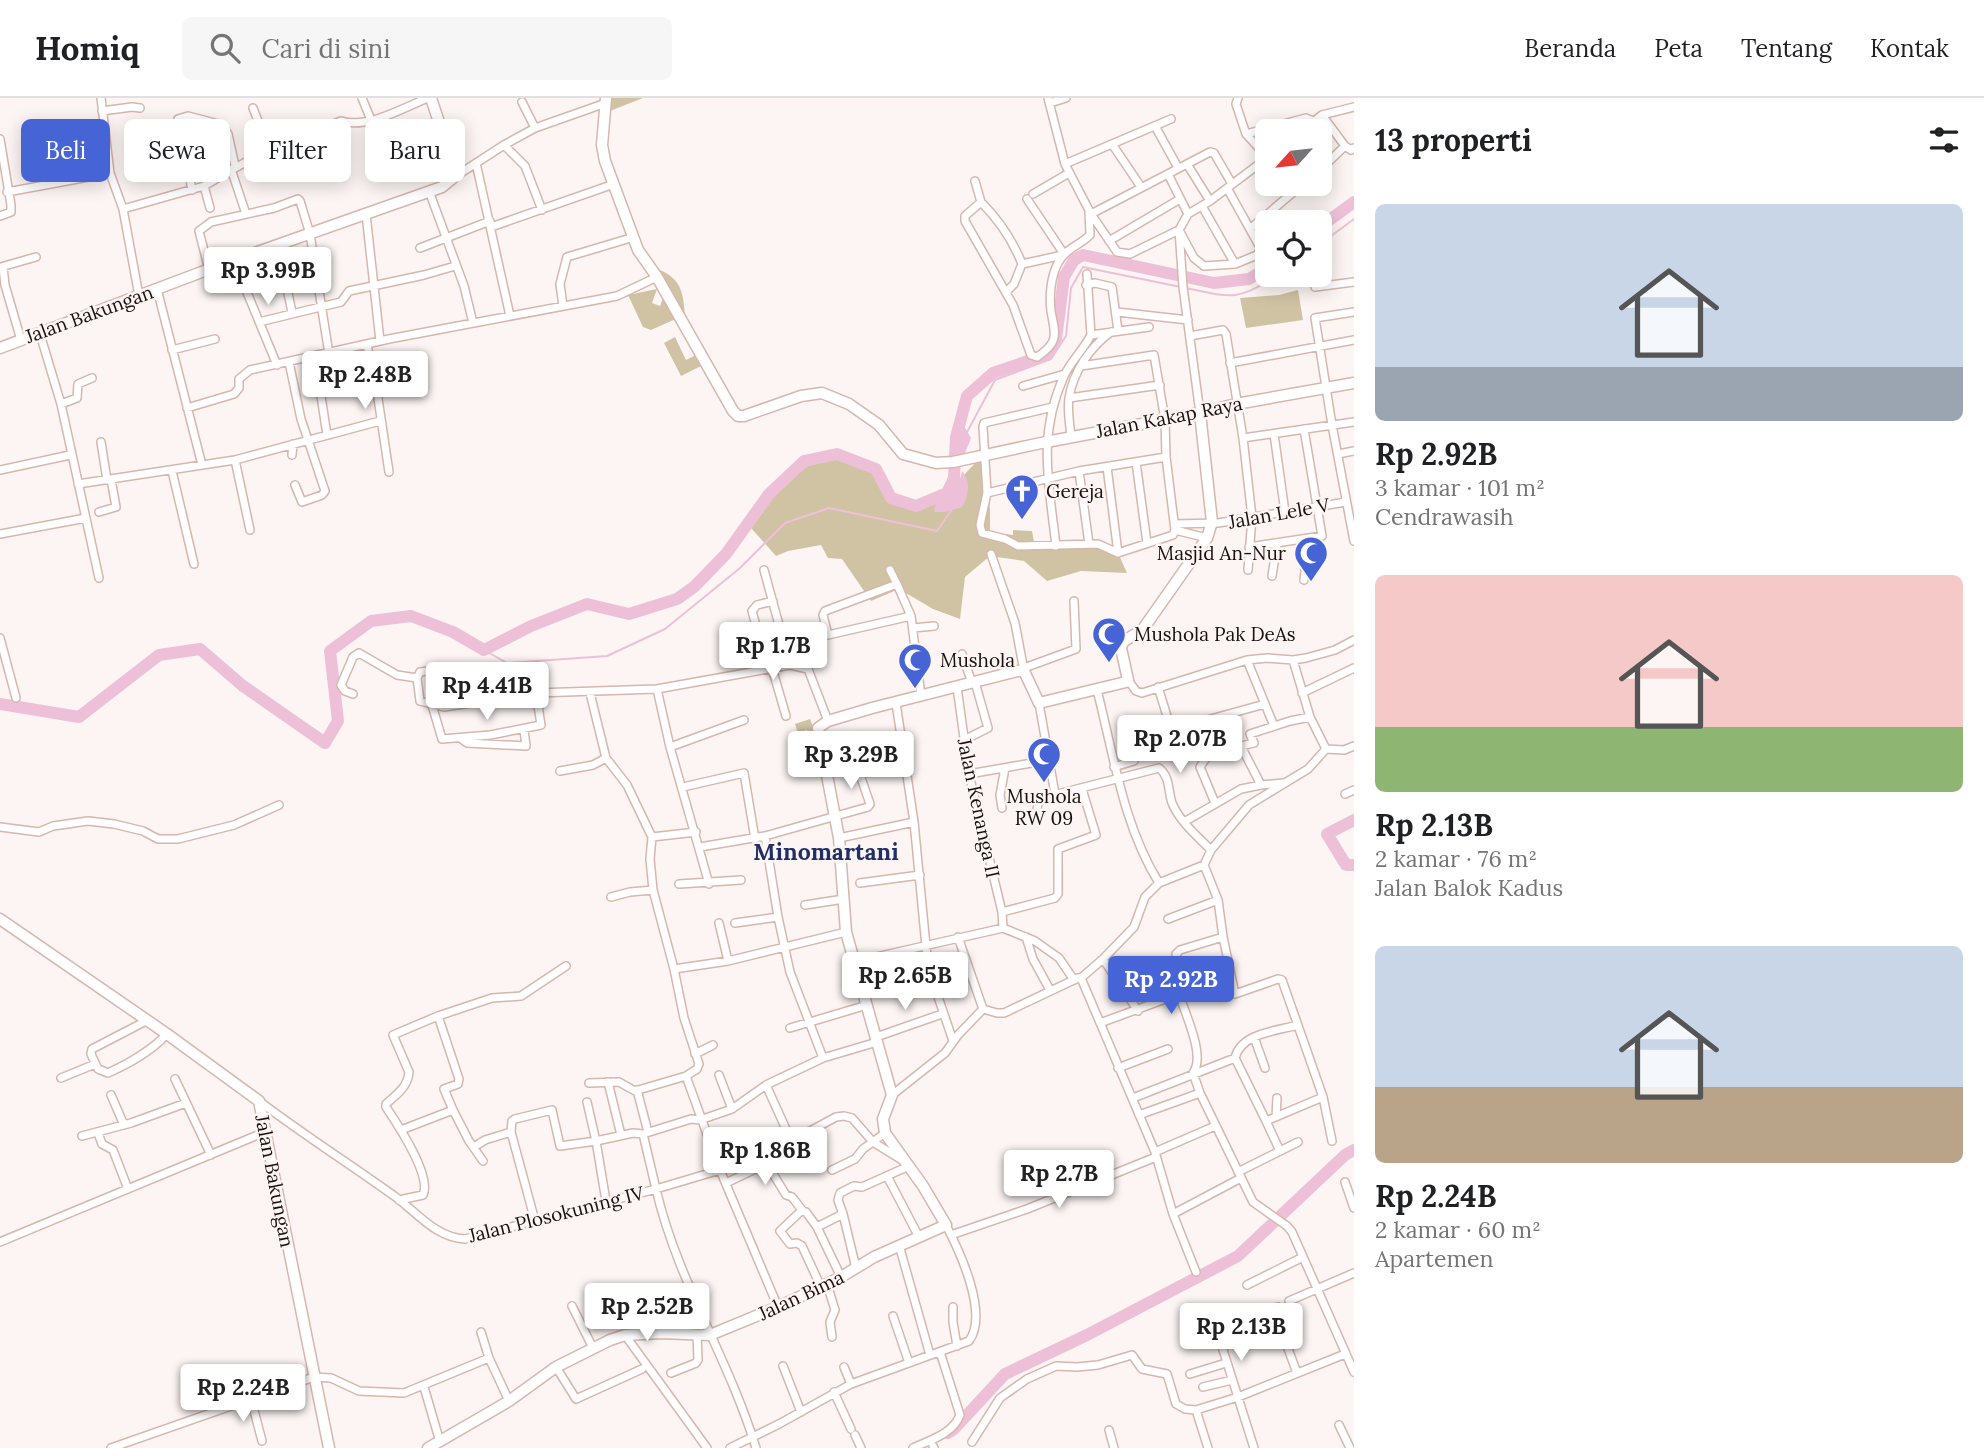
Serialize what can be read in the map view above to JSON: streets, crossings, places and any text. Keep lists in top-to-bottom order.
{
  "streets": {
    "street": [
      "Jalan Bakungan",
      "Jalan Kakap Raya",
      "Jalan Lele V",
      "Jalan Kenanga II",
      "Jalan Plosokuning IV",
      "Jalan Bima"
    ]
  },
  "crossings": [
    ["Jalan Bakungan", "Jalan Plosokuning IV"],
    ["Jalan Plosokuning IV", "Jalan Bima"]
  ],
  "districts": ["Minomartani"],
  "places": {
    "church": ["Gereja"],
    "mosque": [
      "Masjid An-Nur",
      "Mushola Pak DeAs",
      "Mushola",
      "Mushola RW 09"
    ]
  },
  "north": "bottom left",
  "page": {
    "header": "Homiq",
    "search": "Cari di sini",
    "nav": [
      "Beranda",
      "Peta",
      "Tentang",
      "Kontak"
    ],
    "heading": "13 properti",
    "chip": [
      "Beli",
      "Sewa",
      "Filter",
      "Baru"
    ],
    "list": [
      {
        "name": "Rp 2.92B",
        "note": "3 kamar · 101 m² · Cendrawasih"
      },
      {
        "name": "Rp 2.13B",
        "note": "2 kamar · 76 m² · Jalan Balok Kadus"
      },
      {
        "name": "Rp 2.24B",
        "note": "2 kamar · 60 m² · Apartemen"
      }
    ],
    "price": [
      "Rp 3.99B",
      "Rp 2.48B",
      "Rp 1.7B",
      "Rp 4.41B",
      "Rp 2.07B",
      "Rp 3.29B",
      "Rp 2.65B",
      "Rp 2.92B",
      "Rp 1.86B",
      "Rp 2.7B",
      "Rp 2.52B",
      "Rp 2.13B",
      "Rp 2.24B"
    ]
  }
}
